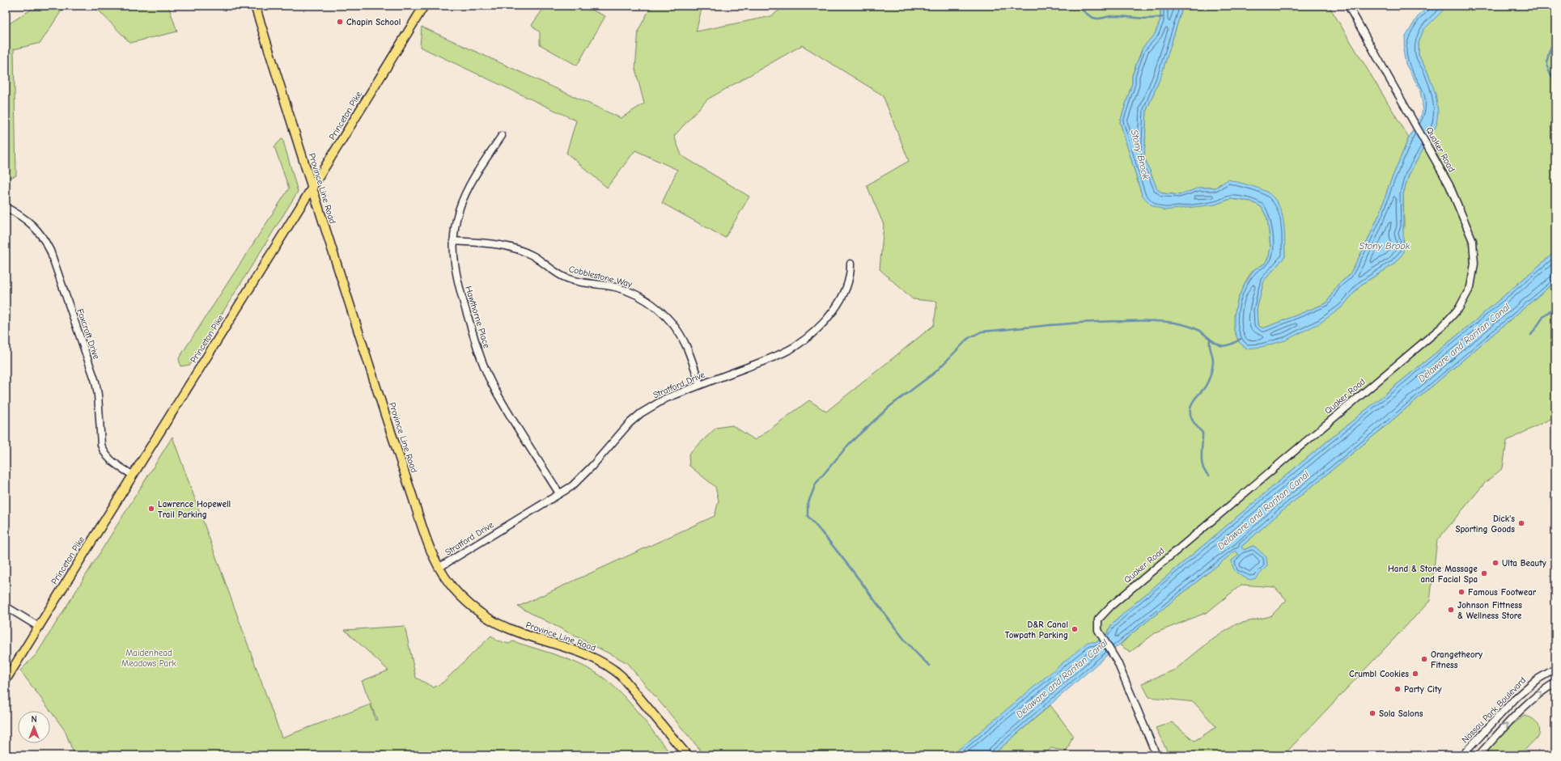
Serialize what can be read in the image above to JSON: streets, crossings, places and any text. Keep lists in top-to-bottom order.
{
  "streets": {
    "main road": ["Princeton Pike", "Province Line Road"],
    "street": [
      "Quaker Road",
      "Cobblestone Way",
      "Hawthorne Place",
      "Foxcroft Drive",
      "Stratford Drive",
      "Nassau Park Boulevard"
    ]
  },
  "crossings": [
    ["Princeton Pike", "Province Line Road"],
    ["Princeton Pike", "Foxcroft Drive"],
    ["Province Line Road", "Stratford Drive"],
    ["Cobblestone Way", "Hawthorne Place"],
    ["Cobblestone Way", "Stratford Drive"],
    ["Hawthorne Place", "Stratford Drive"]
  ],
  "water": ["Stony Brook", "Delaware and Raritan Canal"],
  "parks": ["Maidenhead Meadows Park"],
  "places": [
    "Chapin School",
    "Lawrence Hopewell Trail Parking",
    "Dick's Sporting Goods",
    "Ulta Beauty",
    "Hand & Stone Massage and Facial Spa",
    "Famous Footwear",
    "Johnson Fittness & Wellness Store",
    "D&R Canal Towpath Parking",
    "Orangetheory Fitness",
    "Crumbl Cookies",
    "Party City",
    "Sola Salons"
  ],
  "north": "top"
}
